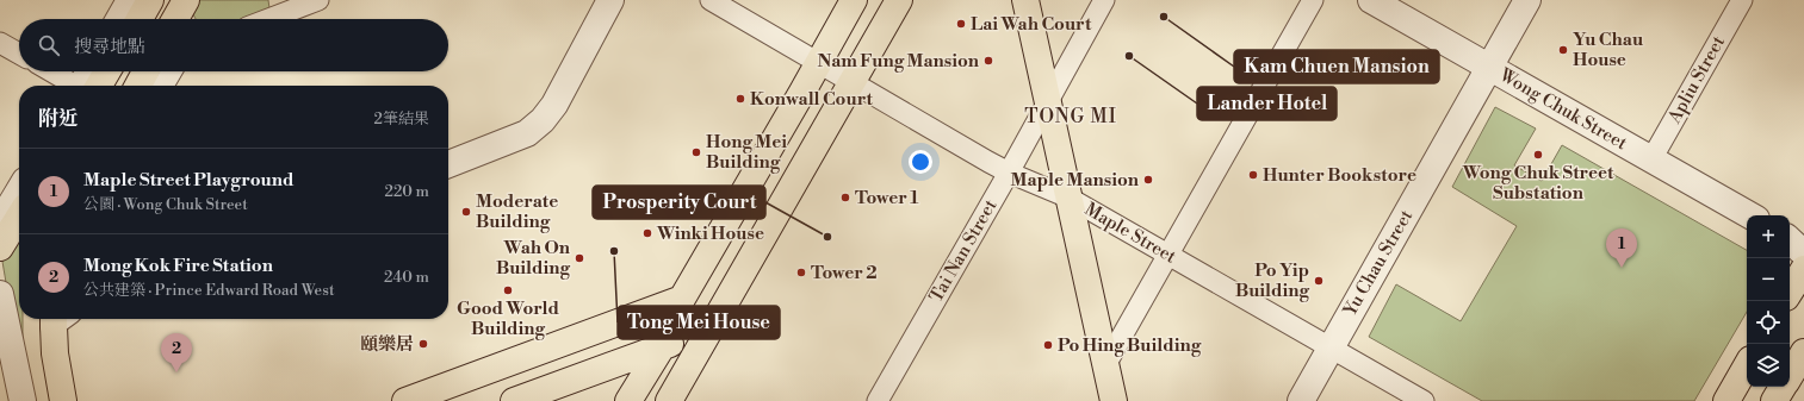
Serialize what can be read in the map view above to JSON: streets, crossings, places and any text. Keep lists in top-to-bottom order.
{
  "streets": {
    "street": [
      "Apliu Street",
      "Wong Chuk Street",
      "Maple Street",
      "Tai Nan Street",
      "Yu Chau Street"
    ]
  },
  "crossings": [
    ["Apliu Street", "Wong Chuk Street"],
    ["Wong Chuk Street", "Yu Chau Street"],
    ["Maple Street", "Tai Nan Street"],
    ["Maple Street", "Yu Chau Street"]
  ],
  "districts": ["TONG MI"],
  "places": [
    "Kam Chuen Mansion",
    "Lai Wah Court",
    "Yu Chau House",
    "Lander Hotel",
    "Nam Fung Mansion",
    "Konwall Court",
    "Hong Mei Building",
    "Wong Chuk Street Substation",
    "Hunter Bookstore",
    "Maple Mansion",
    "Tower 1",
    "Moderate Building",
    "Winki House",
    "Prosperity Court",
    "Tong Mei House",
    "Wah On Building",
    "Tower 2",
    "Po Yip Building",
    "Good World Building",
    "頤樂居",
    "Po Hing Building"
  ],
  "page": {
    "search": "搜尋地點",
    "heading": ["附近", "2筆結果"],
    "list": [
      {
        "mark": "1",
        "name": "Maple Street Playground",
        "note": "公園 · Wong Chuk Street",
        "value": "220 m"
      },
      {
        "mark": "2",
        "name": "Mong Kok Fire Station",
        "note": "公共建築 · Prince Edward Road West",
        "value": "240 m"
      }
    ],
    "map_buttons": ["+", "−"],
    "pins": ["1", "2"]
  }
}
